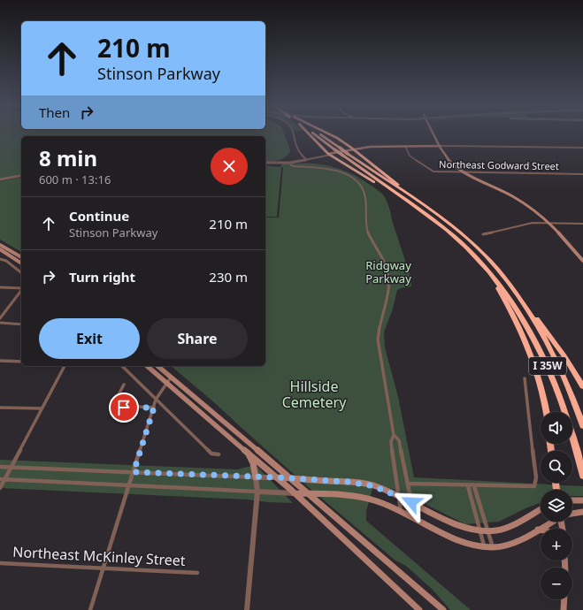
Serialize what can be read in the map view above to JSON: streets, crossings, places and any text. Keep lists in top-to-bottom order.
{
  "streets": {
    "highway": ["I 35W"],
    "street": ["Northeast Godward Street", "Northeast McKinley Street"]
  },
  "parks": ["Ridgway Parkway", "Hillside Cemetery"],
  "page": {
    "turn": ["210 m", "Stinson Parkway"],
    "then": "Then",
    "heading": ["8 min", "600 m · 13:16"],
    "list": [
      {
        "name": "Continue",
        "note": "Stinson Parkway",
        "value": "210 m"
      },
      {
        "name": "Turn right",
        "value": "230 m"
      }
    ],
    "buttons": ["Exit", "Share"],
    "map_buttons": ["+", "−"]
  }
}
